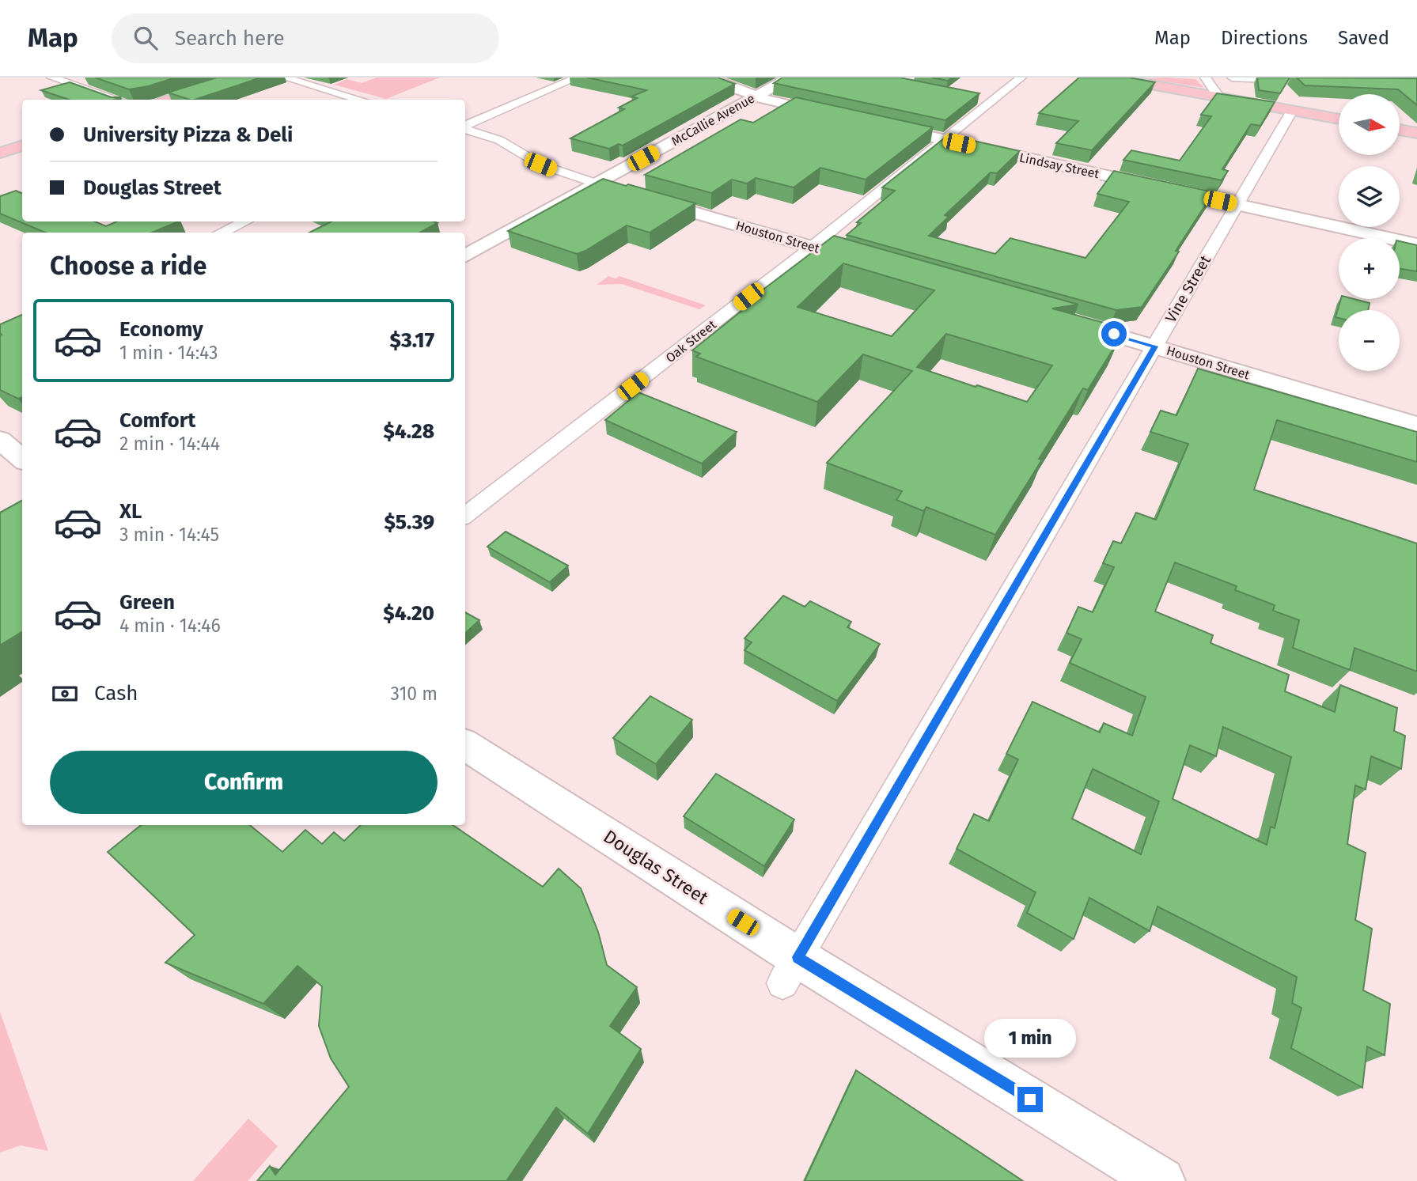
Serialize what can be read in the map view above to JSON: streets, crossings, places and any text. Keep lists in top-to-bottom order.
{
  "streets": {
    "street": [
      "McCallie Avenue",
      "Lindsay Street",
      "Houston Street",
      "Vine Street",
      "Oak Street",
      "Douglas Street"
    ]
  },
  "crossings": [
    ["McCallie Avenue", "Houston Street"],
    ["Lindsay Street", "Vine Street"],
    ["Lindsay Street", "Oak Street"],
    ["Houston Street", "Vine Street"],
    ["Houston Street", "Oak Street"],
    ["Vine Street", "Douglas Street"]
  ],
  "north": "right",
  "page": {
    "header": "Map",
    "search": "Search here",
    "nav": ["Map", "Directions", "Saved"],
    "map_buttons": ["+", "−"],
    "banner": ["University Pizza & Deli", "Douglas Street"],
    "heading": "Choose a ride",
    "list": [
      {
        "name": "Economy",
        "note": "1 min · 14:43",
        "value": "$3.17"
      },
      {
        "name": "Comfort",
        "note": "2 min · 14:44",
        "value": "$4.28"
      },
      {
        "name": "XL",
        "note": "3 min · 14:45",
        "value": "$5.39"
      },
      {
        "name": "Green",
        "note": "4 min · 14:46",
        "value": "$4.20"
      }
    ],
    "pay": ["Cash", "310 m"],
    "buttons": "Confirm",
    "bubble": "1 min"
  }
}
